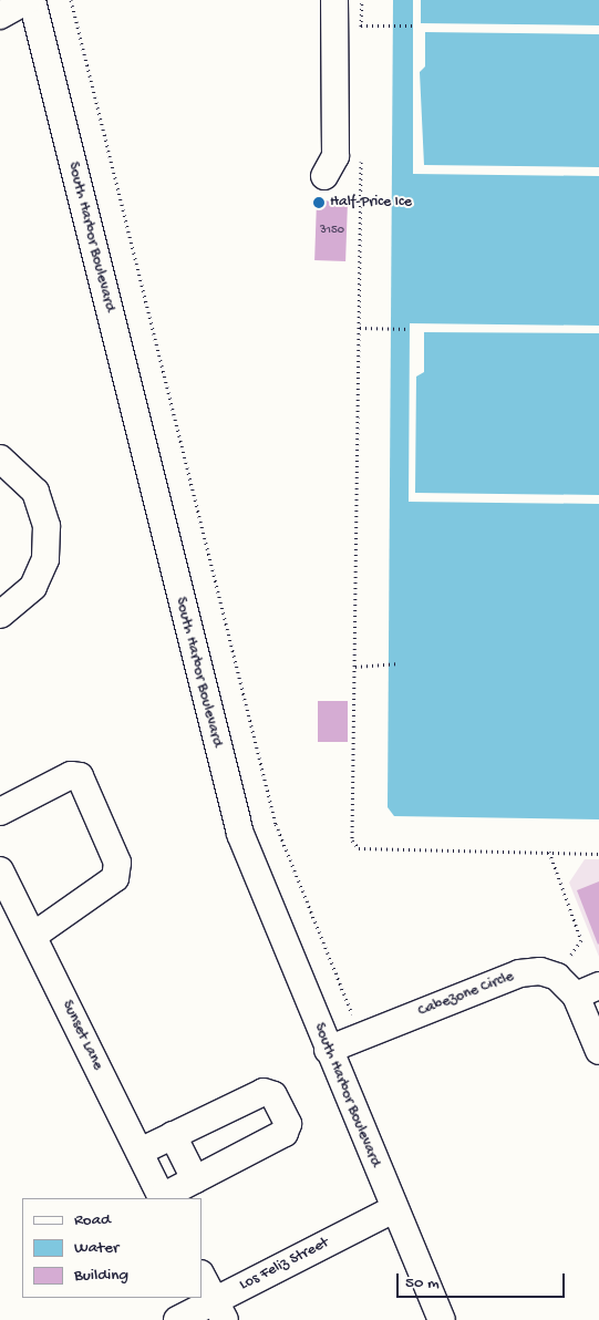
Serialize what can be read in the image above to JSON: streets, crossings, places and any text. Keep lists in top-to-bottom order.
{
  "streets": {
    "street": [
      "South Harbor Boulevard",
      "Cabezone Circle",
      "Sunset Lane",
      "Los Feliz Street"
    ]
  },
  "crossings": [
    ["South Harbor Boulevard", "Cabezone Circle"],
    ["South Harbor Boulevard", "Los Feliz Street"]
  ],
  "places": ["Half-Price Ice"],
  "house_numbers": ["3150"],
  "legend": ["Road", "Water", "Building"],
  "scale_bar": "50 m"
}
